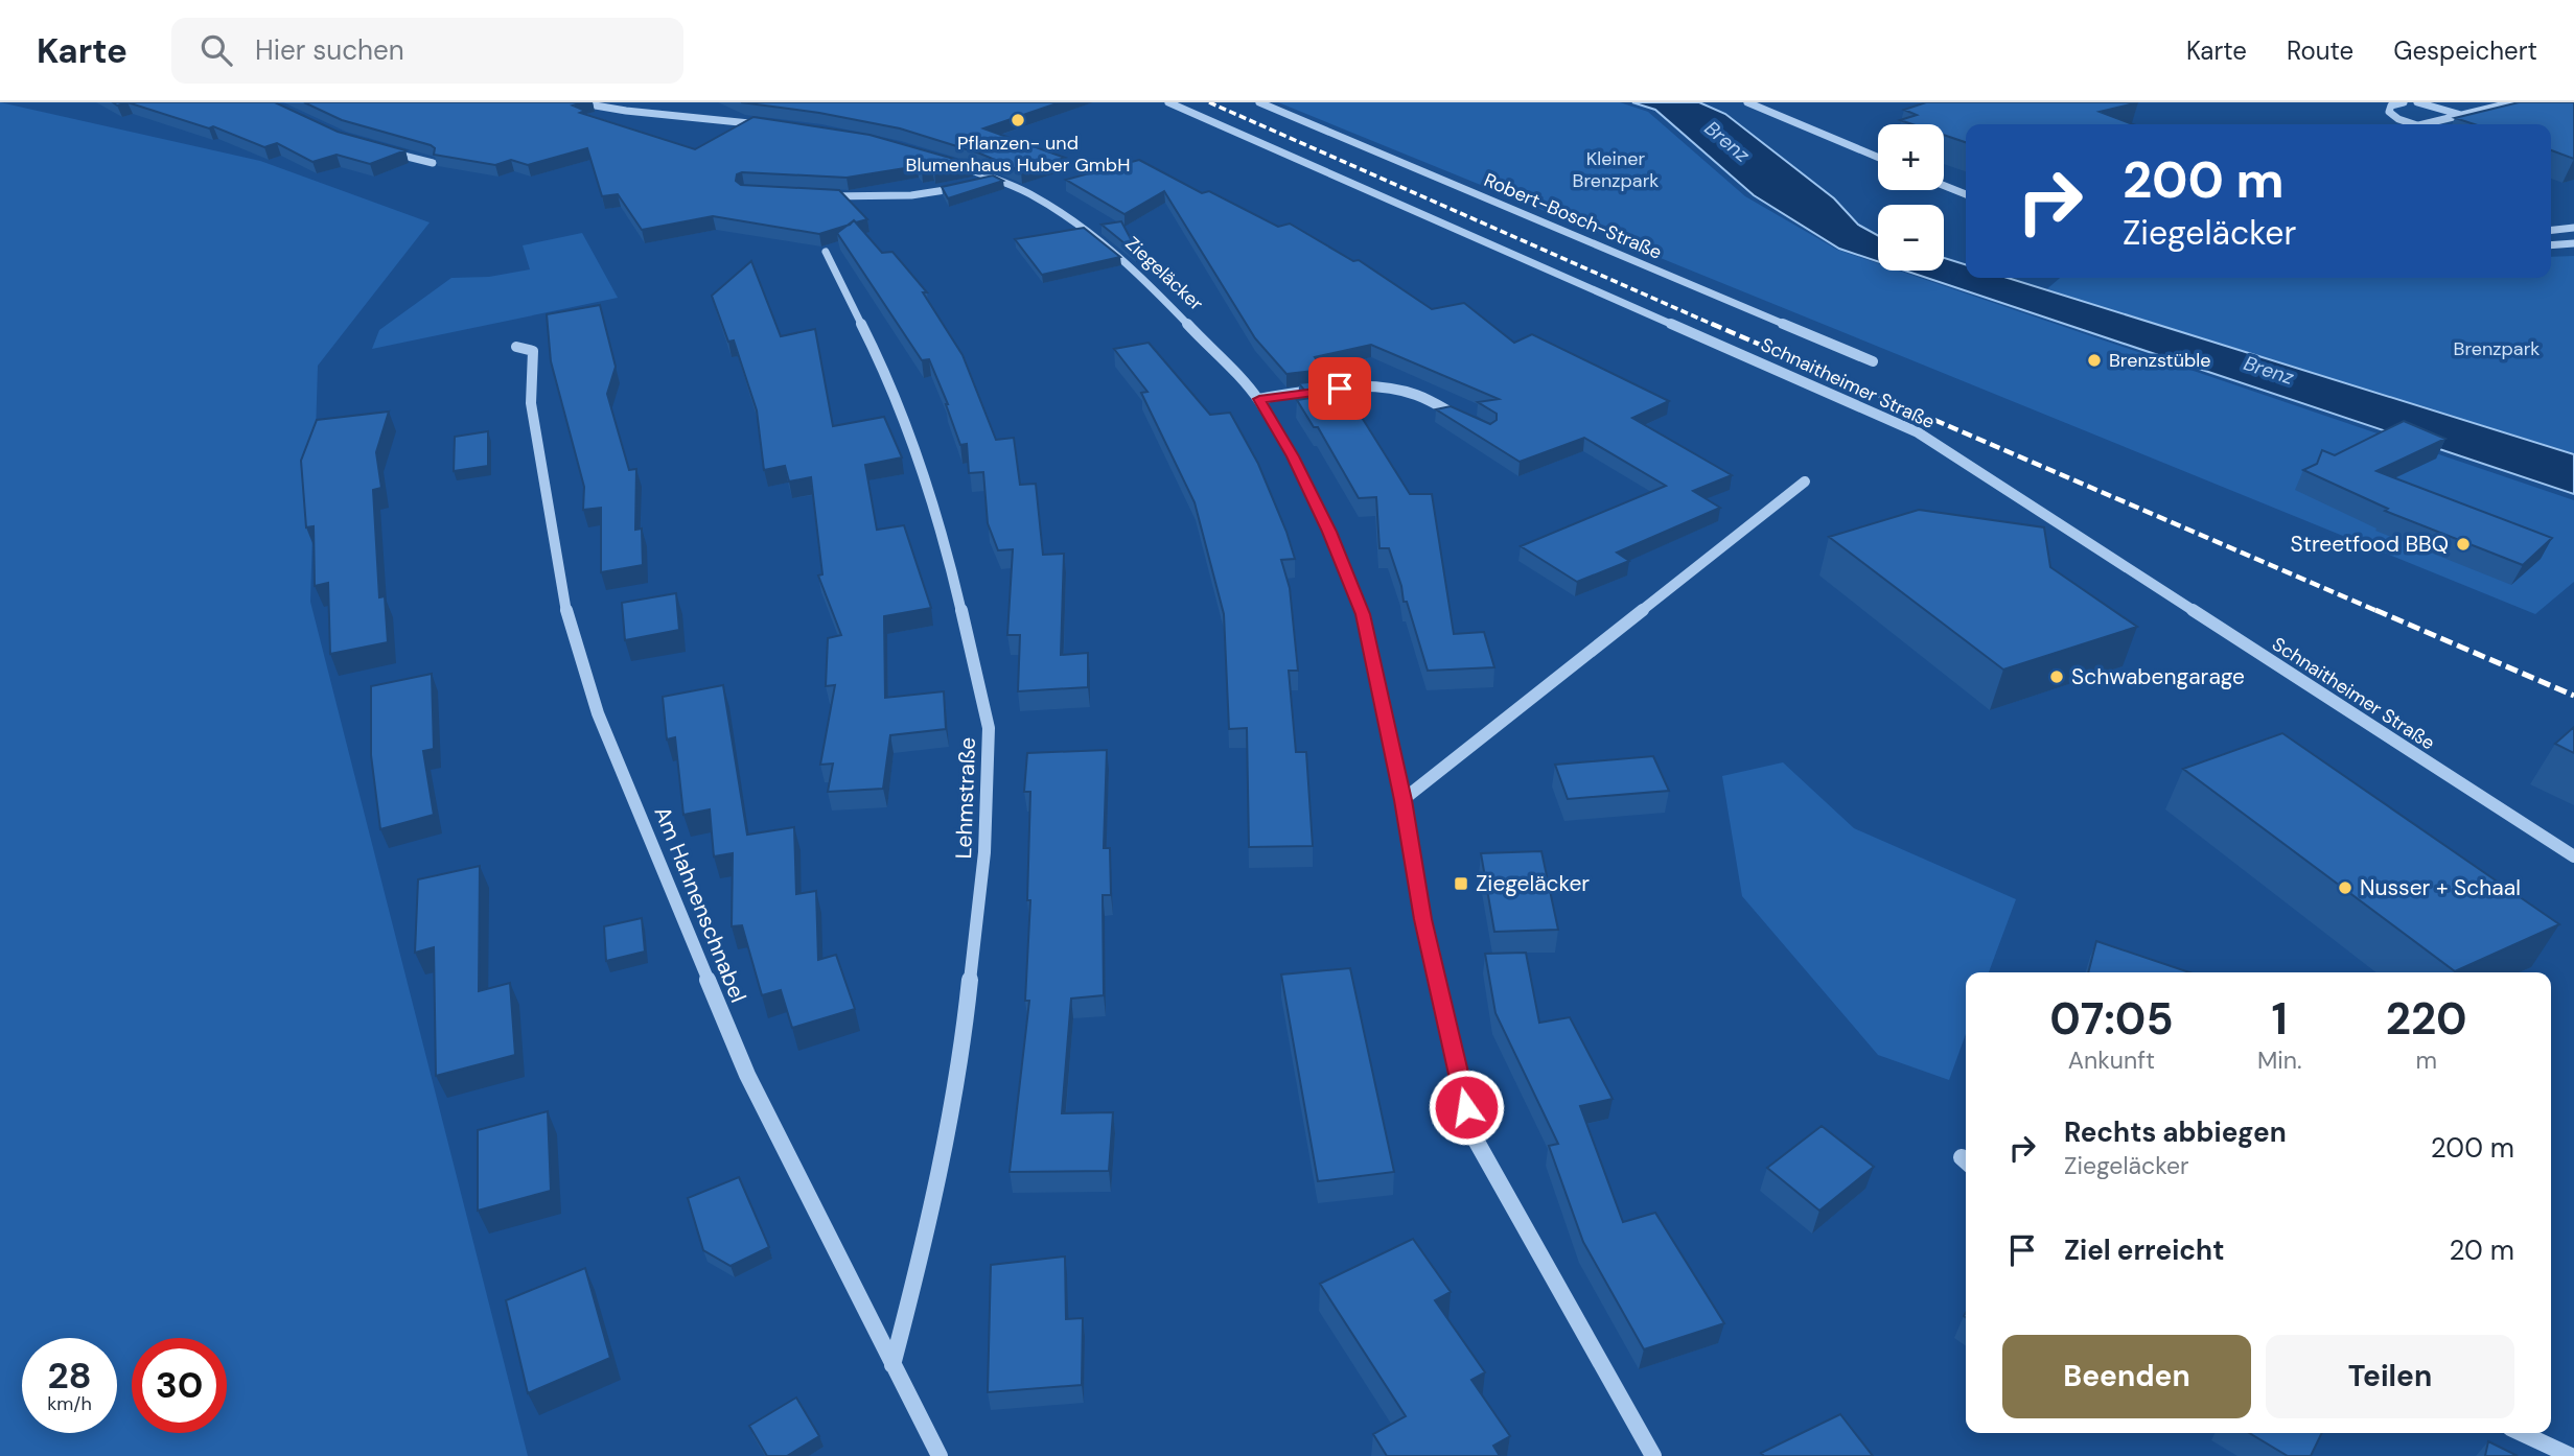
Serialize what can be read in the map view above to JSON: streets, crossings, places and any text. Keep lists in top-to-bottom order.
{
  "streets": {
    "street": [
      "Robert-Bosch-Straße",
      "Ziegeläcker",
      "Schnaitheimer Straße",
      "Lehmstraße",
      "Am Hahnenschnabel"
    ]
  },
  "crossings": [
    ["Lehmstraße", "Am Hahnenschnabel"]
  ],
  "water": ["Brenz"],
  "parks": ["Kleiner Brenzpark", "Brenzpark"],
  "places": {
    "other": [
      "Pflanzen- und Blumenhaus Huber GmbH",
      "Brenzstüble",
      "Streetfood BBQ",
      "Schwabengarage",
      "Nusser + Schaal"
    ],
    "transit": ["Ziegeläcker"]
  },
  "page": {
    "header": "Karte",
    "search": "Hier suchen",
    "nav": ["Karte", "Route", "Gespeichert"],
    "map_buttons": ["+", "−"],
    "turn": ["200 m", "Ziegeläcker"],
    "eta": [
      "07:05",
      "Ankunft",
      "1",
      "Min.",
      "220",
      "m"
    ],
    "list": [
      {
        "name": "Rechts abbiegen",
        "note": "Ziegeläcker",
        "value": "200 m"
      },
      {
        "name": "Ziel erreicht",
        "value": "20 m"
      }
    ],
    "buttons": ["Beenden", "Teilen"],
    "speed": "28 km/h",
    "limit": "30"
  }
}
